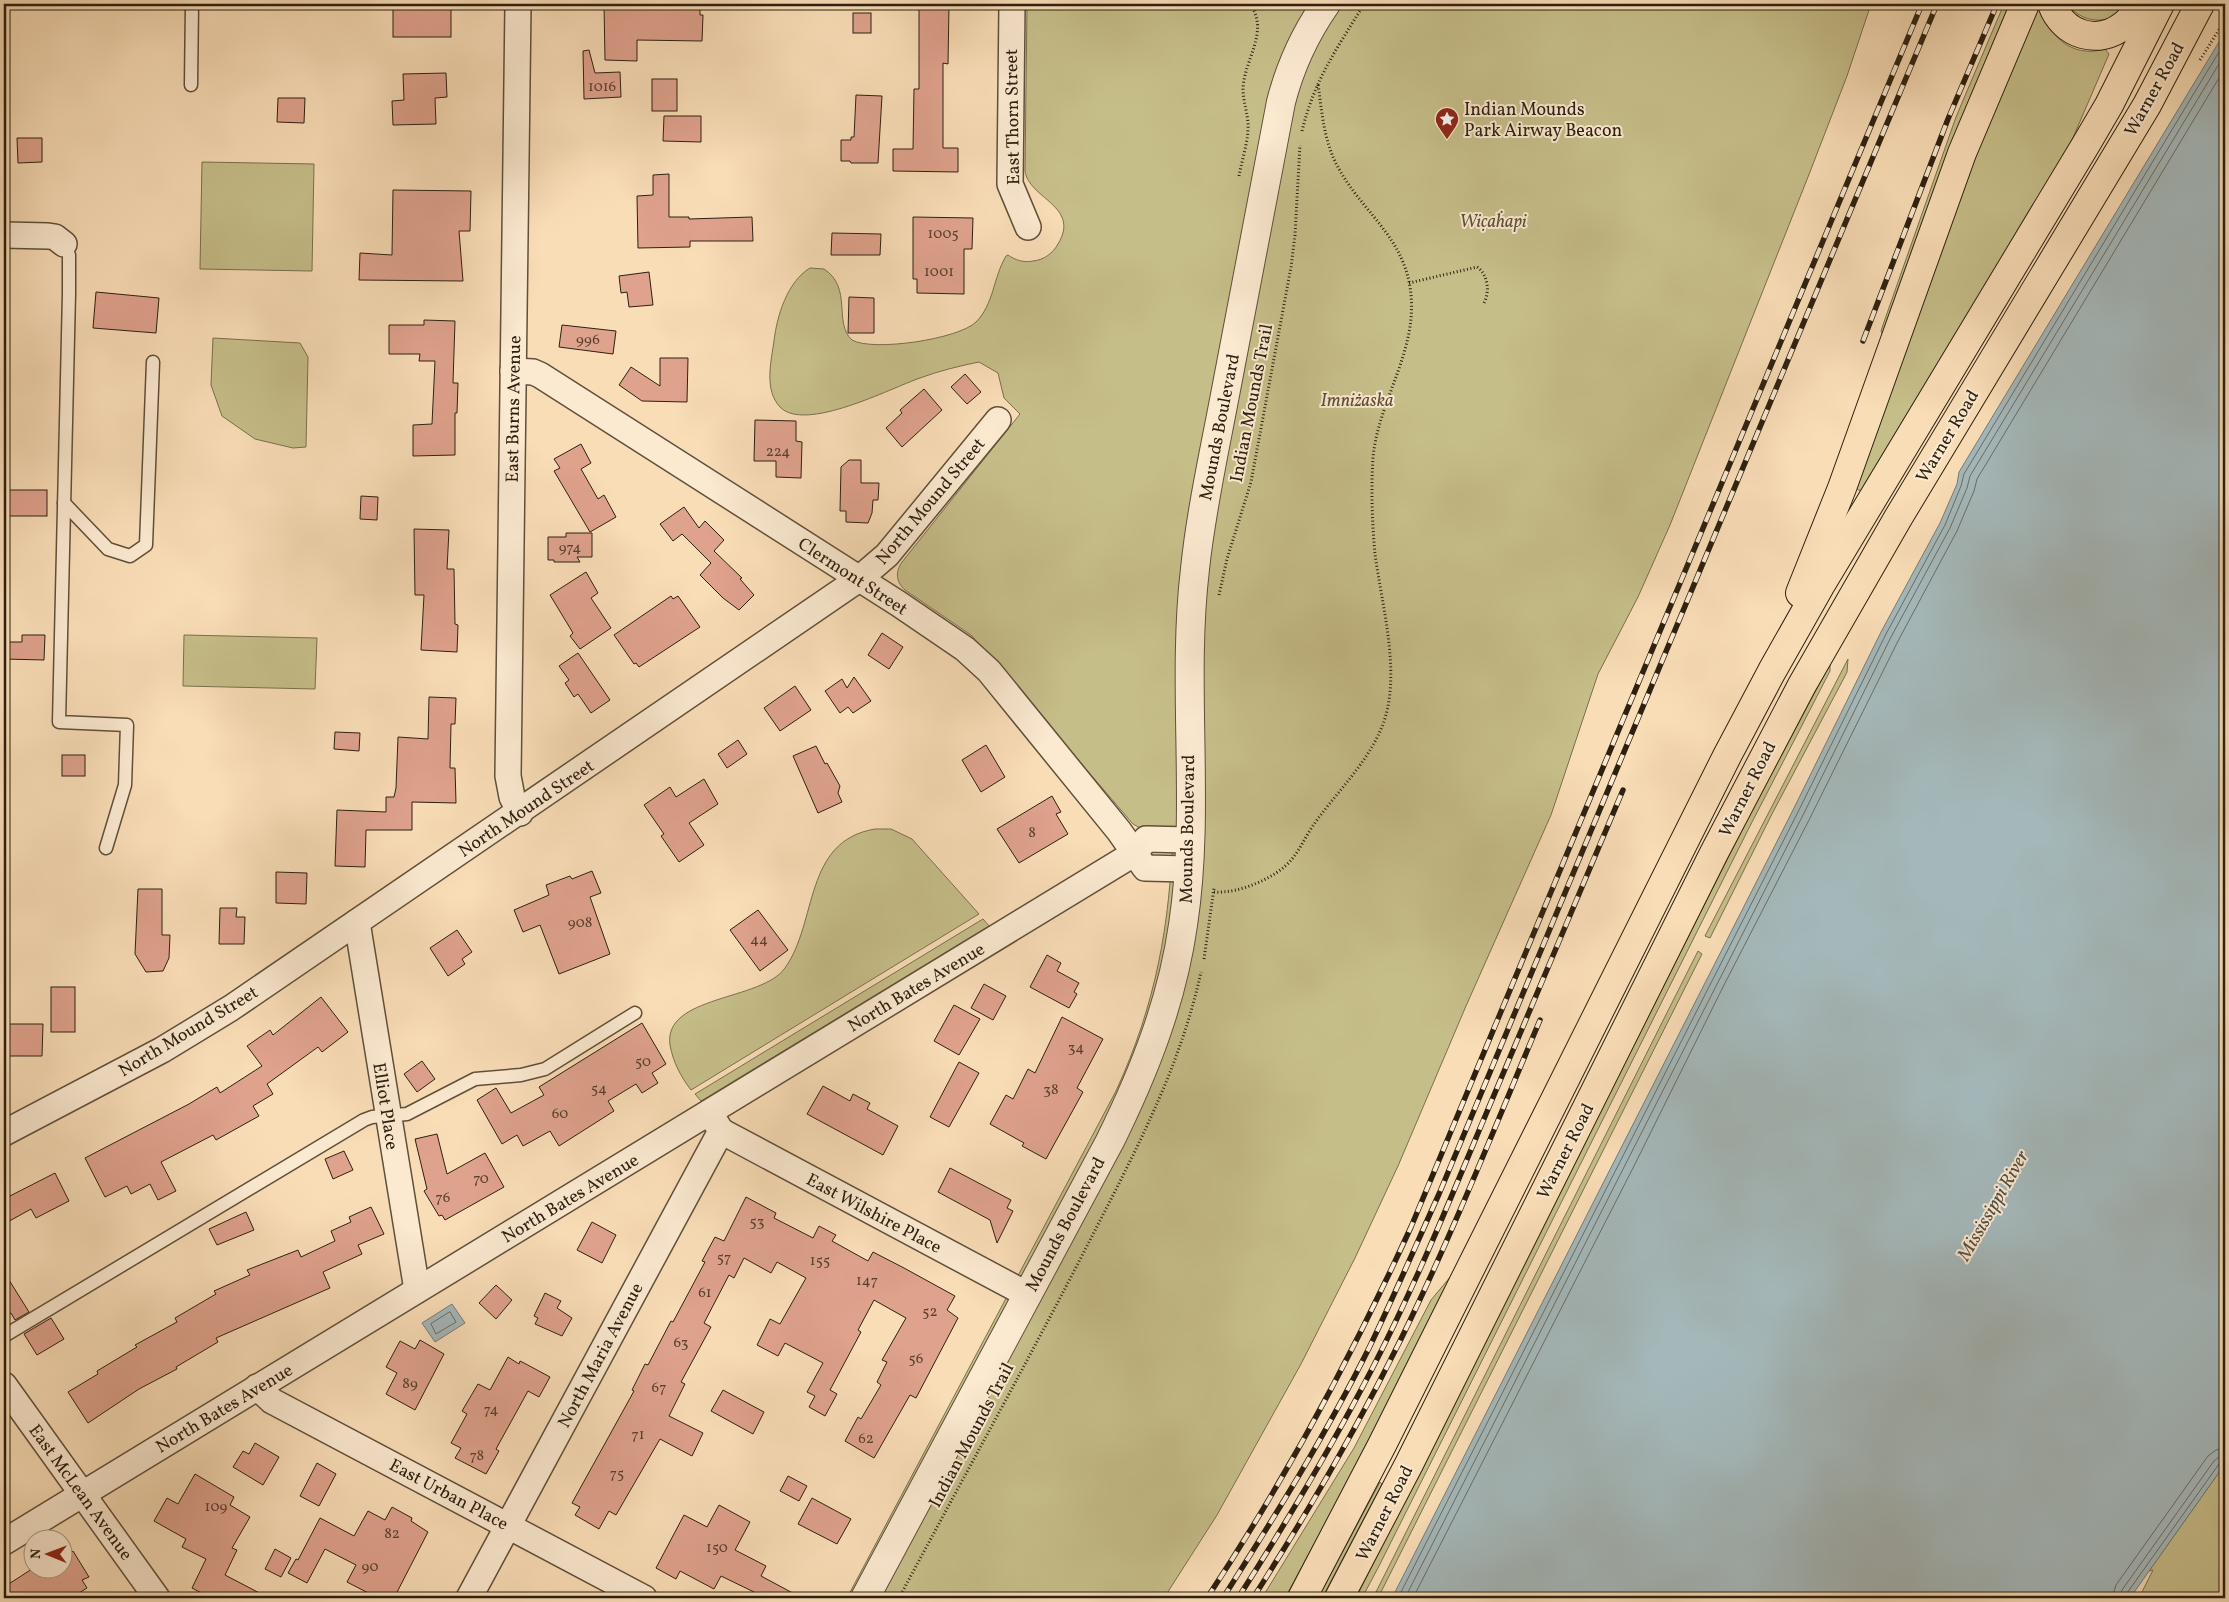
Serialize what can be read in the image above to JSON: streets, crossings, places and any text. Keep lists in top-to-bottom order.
{
  "streets": {
    "highway": ["Warner Road"],
    "street": [
      "East Thorn Street",
      "East Burns Avenue",
      "Mounds Boulevard",
      "North Mound Street",
      "Clermont Street",
      "North Bates Avenue",
      "Elliot Place",
      "East Wilshire Place",
      "North Maria Avenue",
      "East McLean Avenue",
      "East Urban Place"
    ],
    "path": ["Indian Mounds Trail"]
  },
  "crossings": [
    ["East Burns Avenue", "North Mound Street"],
    ["East Burns Avenue", "Clermont Street"],
    ["Mounds Boulevard", "Clermont Street"],
    ["Mounds Boulevard", "East Wilshire Place"],
    ["North Mound Street", "Clermont Street"],
    ["North Mound Street", "Elliot Place"],
    ["Clermont Street", "North Bates Avenue"],
    ["North Bates Avenue", "Elliot Place"],
    ["North Bates Avenue", "East Wilshire Place"],
    ["North Bates Avenue", "North Maria Avenue"],
    ["North Bates Avenue", "East McLean Avenue"],
    ["North Bates Avenue", "East Urban Place"],
    ["East Wilshire Place", "North Maria Avenue"],
    ["North Maria Avenue", "East Urban Place"]
  ],
  "water": ["Mississippi River"],
  "parks": ["Wic̣aḣapi", "Imniżaska"],
  "places": {
    "place": ["Indian Mounds Park Airway Beacon"]
  },
  "house_numbers": [
    "1016",
    "1005",
    "1001",
    "996",
    "224",
    "974",
    "8",
    "908",
    "44",
    "34",
    "50",
    "54",
    "38",
    "60",
    "70",
    "76",
    "53",
    "57",
    "155",
    "147",
    "61",
    "52",
    "63",
    "56",
    "89",
    "67",
    "74",
    "71",
    "62",
    "78",
    "75",
    "109",
    "82",
    "150",
    "90"
  ],
  "north": "left"
}
